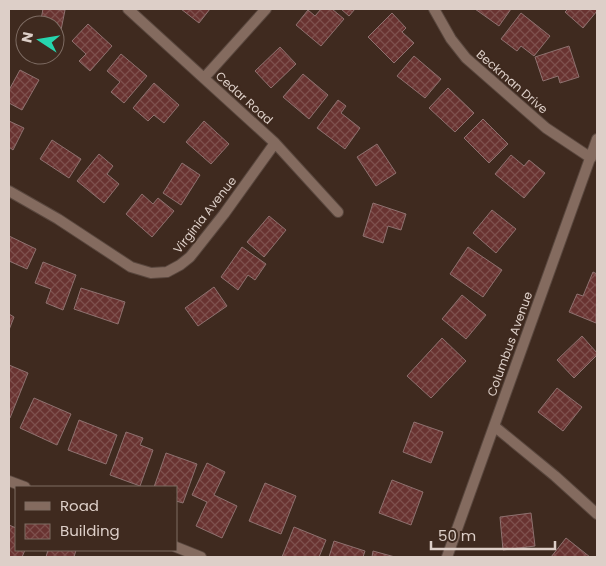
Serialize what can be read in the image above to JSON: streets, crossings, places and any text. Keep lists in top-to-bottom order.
{
  "streets": {
    "street": [
      "Beckman Drive",
      "Cedar Road",
      "Virginia Avenue",
      "Columbus Avenue"
    ]
  },
  "crossings": [
    ["Beckman Drive", "Columbus Avenue"],
    ["Cedar Road", "Virginia Avenue"]
  ],
  "legend": ["Road", "Building"],
  "scale_bar": "50 m",
  "north": "left"
}
